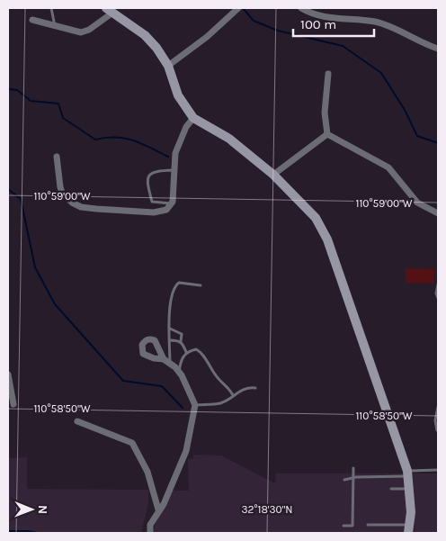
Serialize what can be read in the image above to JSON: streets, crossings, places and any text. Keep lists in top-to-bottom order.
{
  "scale_bar": "100 m",
  "north": "right",
  "coordinates": ["110°59'00\"W", "110°58'50\"W", "32°18'30\"N"]
}
